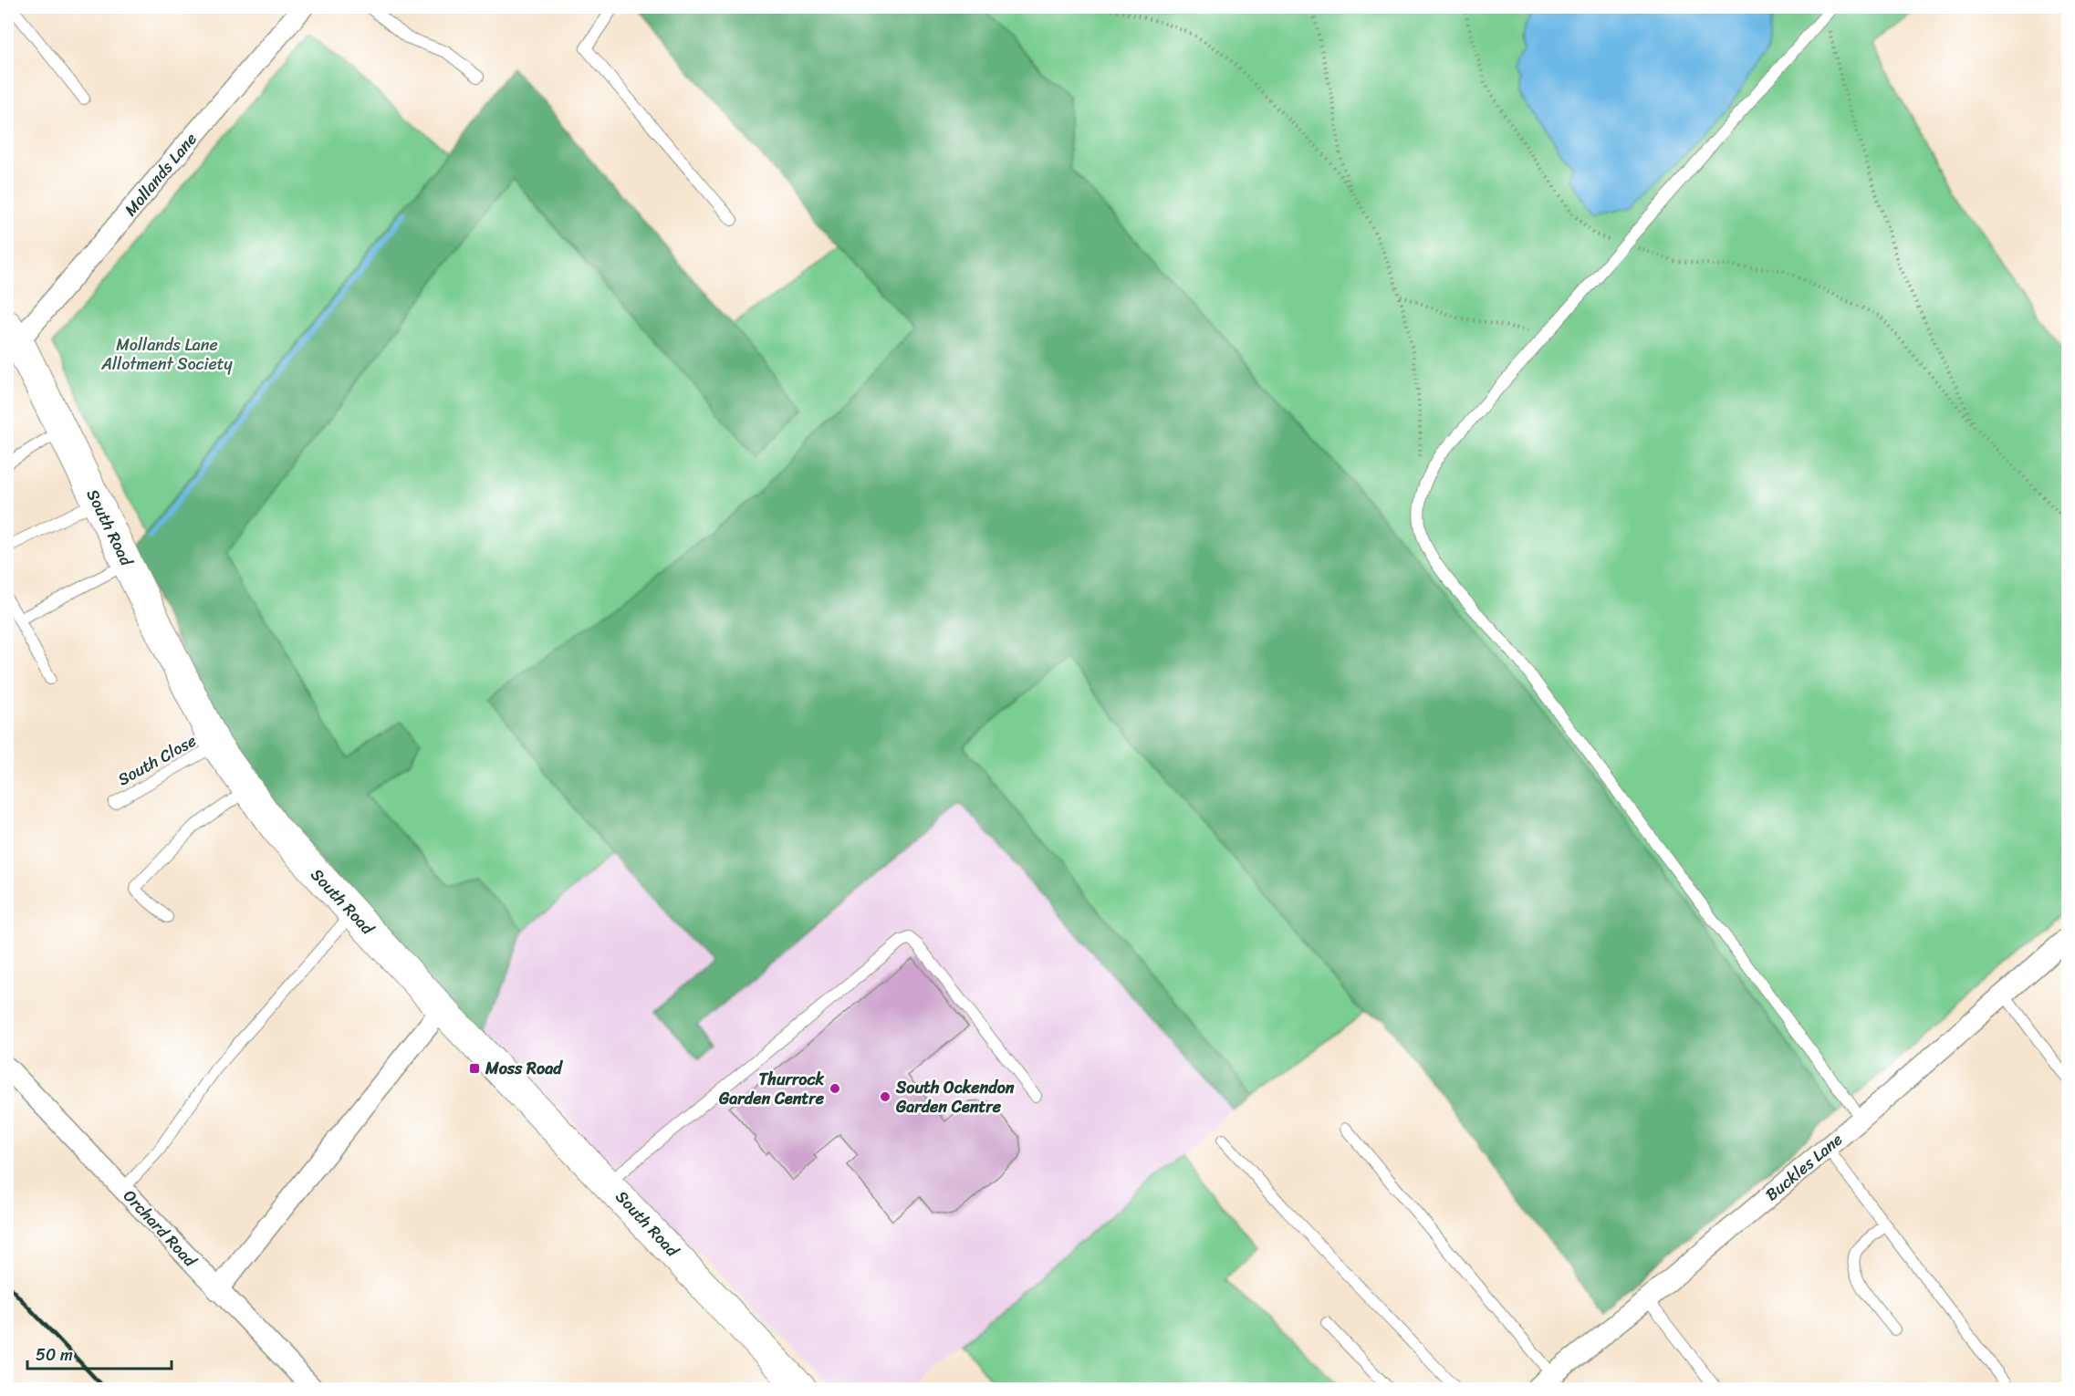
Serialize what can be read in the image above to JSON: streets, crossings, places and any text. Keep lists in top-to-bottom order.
{
  "streets": {
    "main road": ["South Road"],
    "street": ["Mollands Lane", "Buckles Lane", "Orchard Road"],
    "lane": ["South Close"]
  },
  "crossings": [
    ["Mollands Lane", "South Road"],
    ["South Road", "South Close"]
  ],
  "parks": ["Mollands Lane Allotment Society"],
  "places": {
    "transit": ["Moss Road"],
    "other": ["Thurrock Garden Centre", "South Ockendon Garden Centre"]
  },
  "scale_bar": "50 m"
}
